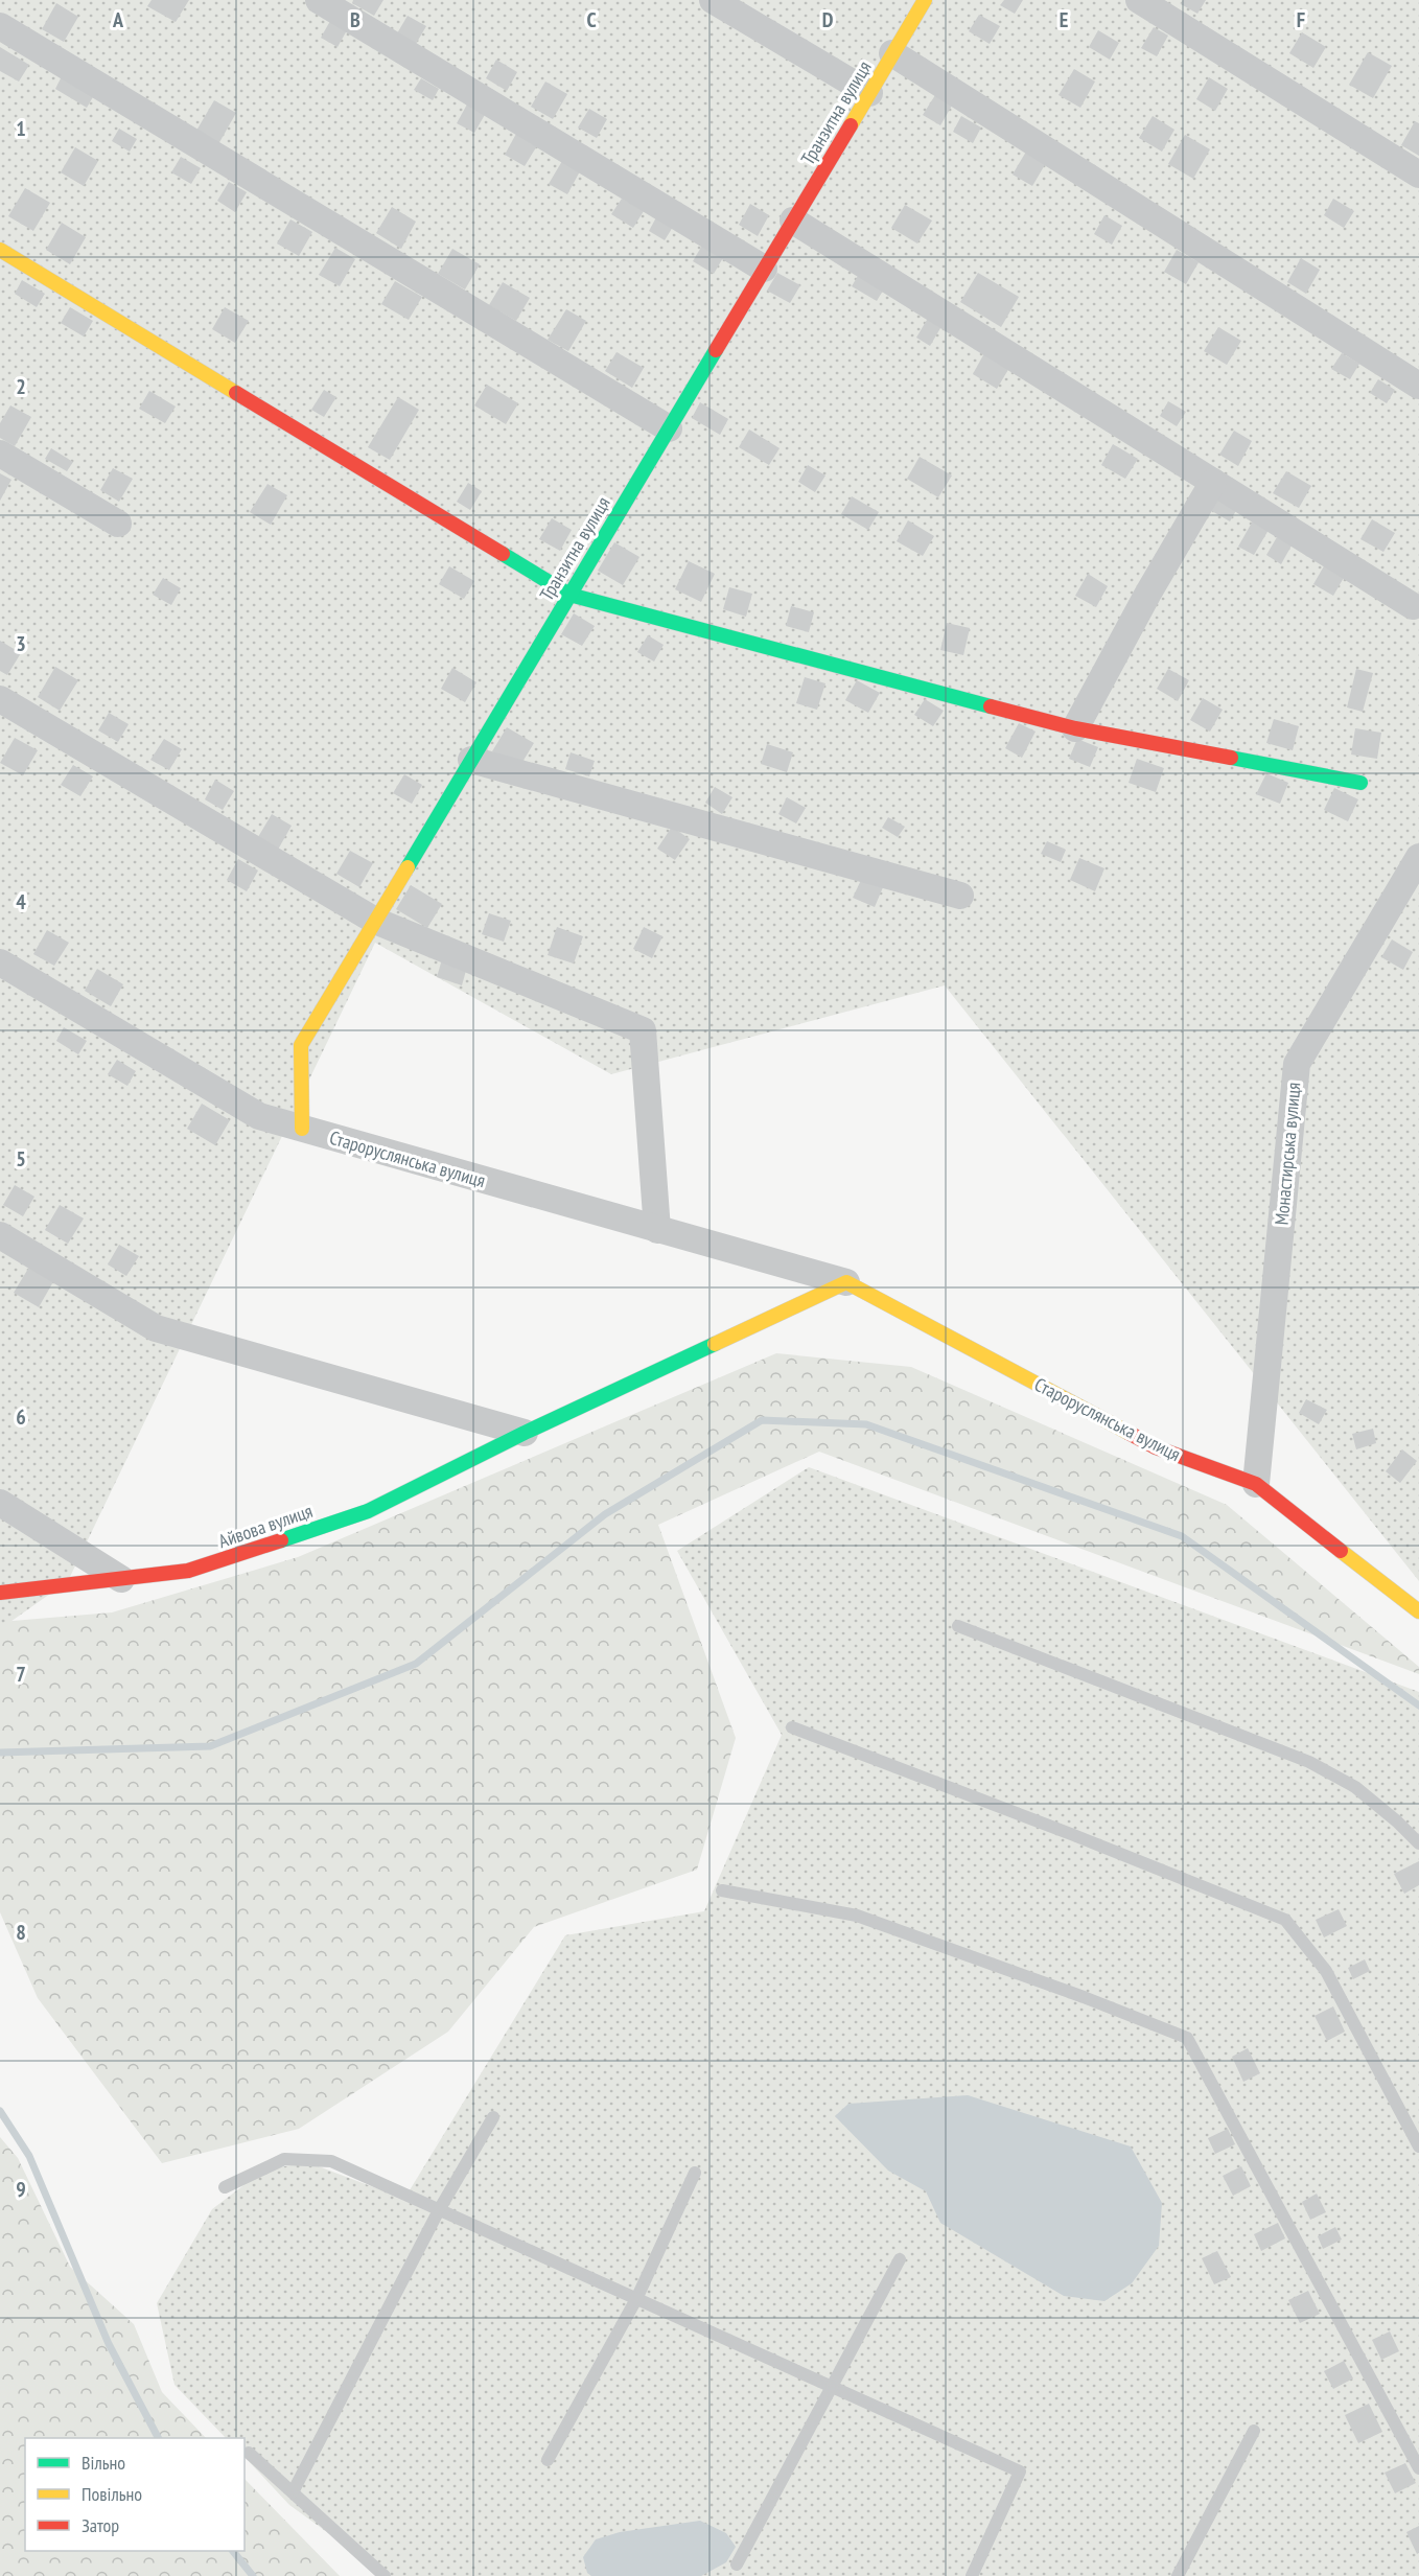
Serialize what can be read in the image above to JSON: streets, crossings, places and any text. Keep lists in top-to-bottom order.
{
  "streets": {
    "street": [
      "Транзитна вулиця",
      "Монастирська вулиця",
      "Староруслянська вулиця",
      "Айвова вулиця"
    ]
  },
  "crossings": [
    ["Транзитна вулиця", "Староруслянська вулиця"],
    ["Монастирська вулиця", "Староруслянська вулиця"]
  ],
  "legend": ["Вільно", "Повільно", "Затор"],
  "grid": {
    "columns": [
      "A",
      "B",
      "C",
      "D",
      "E",
      "F"
    ],
    "rows": [
      "1",
      "2",
      "3",
      "4",
      "5",
      "6",
      "7",
      "8",
      "9"
    ]
  }
}
